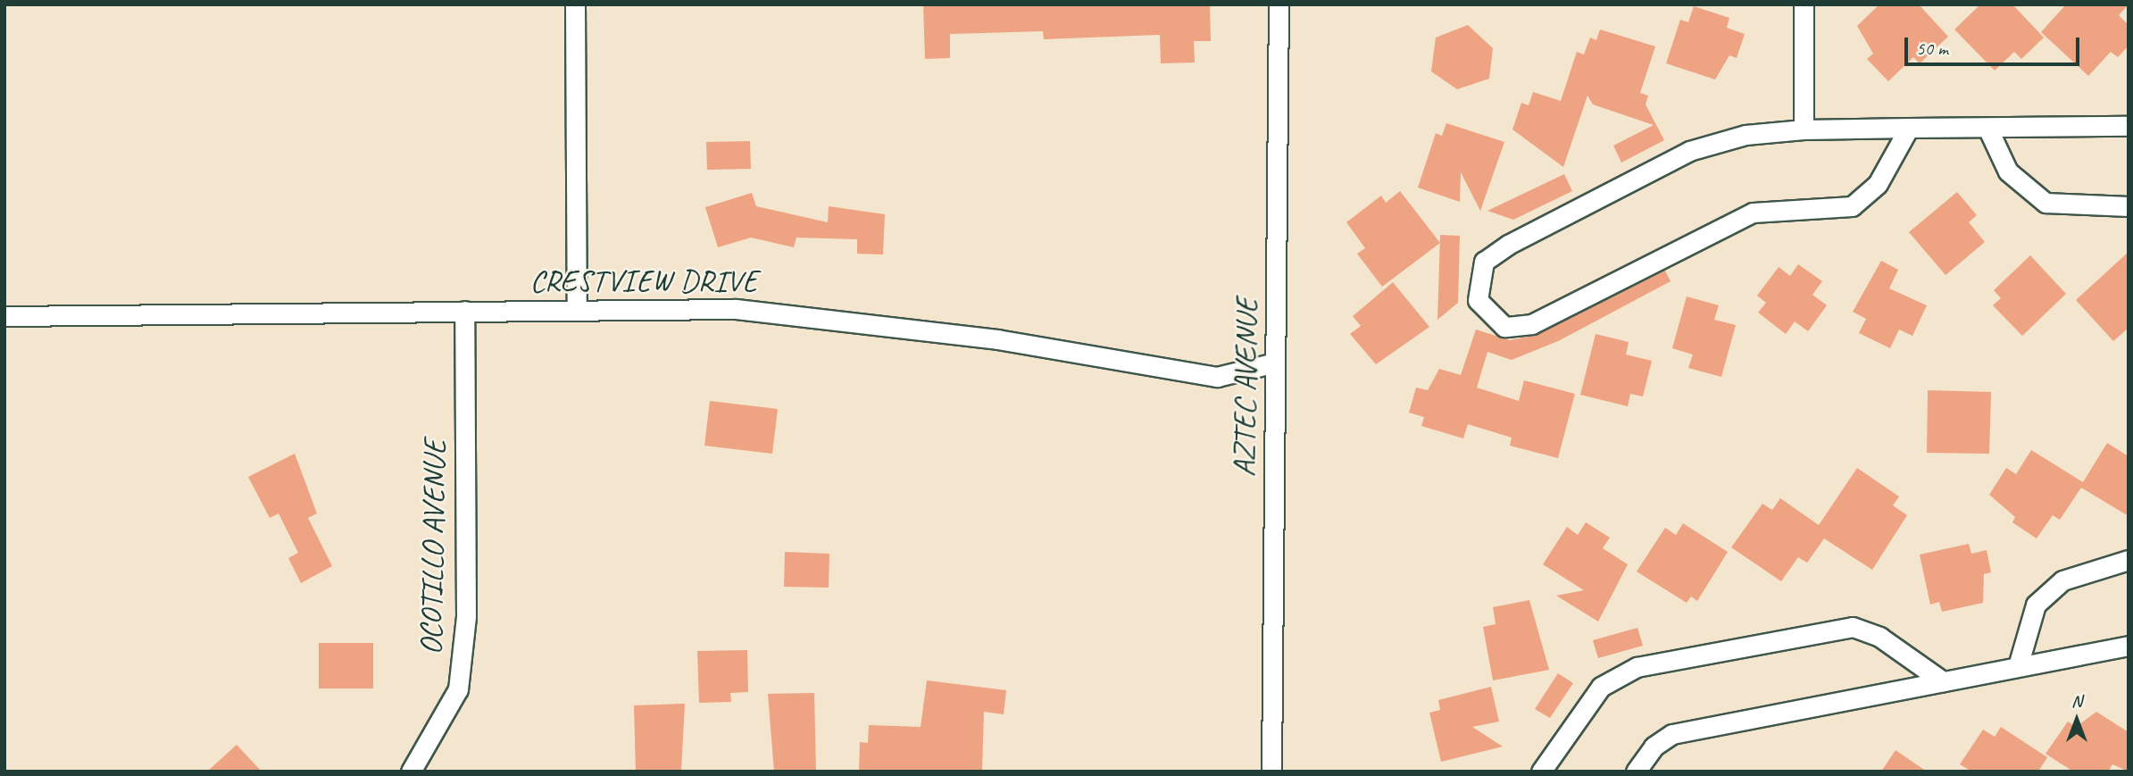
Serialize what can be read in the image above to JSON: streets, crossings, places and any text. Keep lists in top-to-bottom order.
{
  "streets": {
    "street": ["CRESTVIEW DRIVE", "AZTEC AVENUE", "OCOTILLO AVENUE"]
  },
  "crossings": [
    ["CRESTVIEW DRIVE", "AZTEC AVENUE"],
    ["CRESTVIEW DRIVE", "OCOTILLO AVENUE"]
  ],
  "scale_bar": "50 m",
  "north": "top"
}
